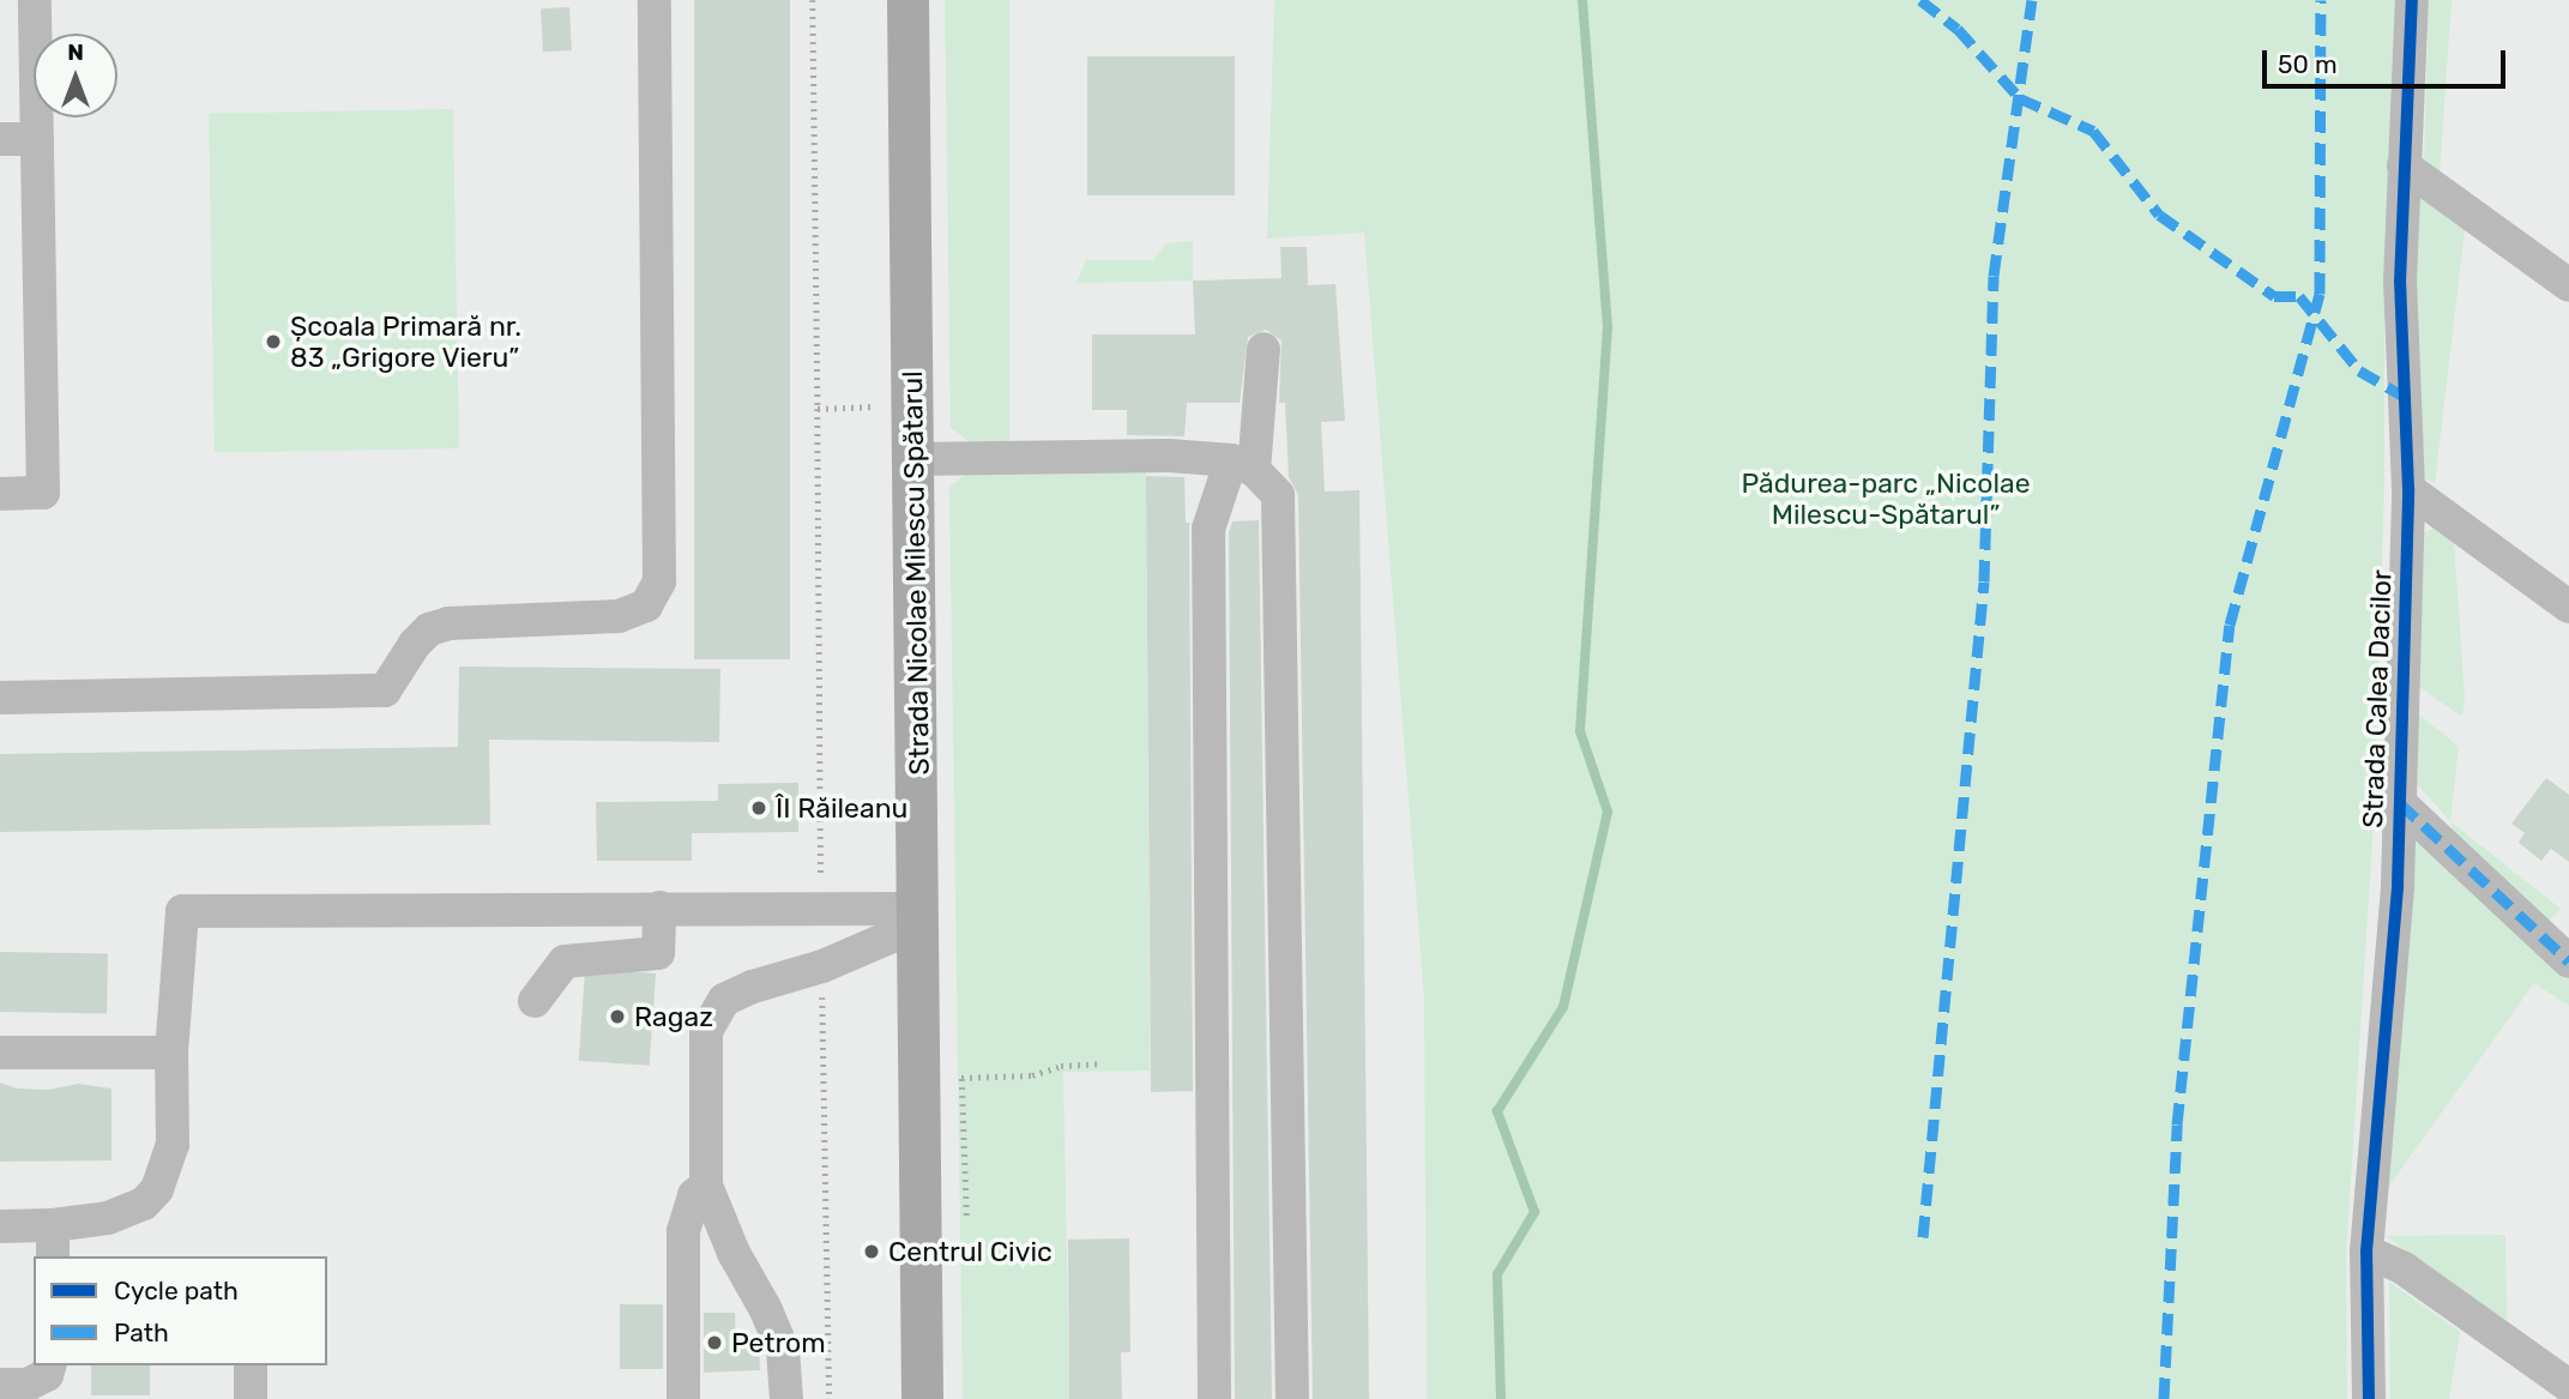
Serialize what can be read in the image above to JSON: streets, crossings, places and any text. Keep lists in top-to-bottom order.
{
  "streets": {
    "main road": ["Strada Nicolae Milescu Spătarul"],
    "street": ["Strada Calea Dacilor"]
  },
  "parks": ["Pădurea-parc „Nicolae Milescu-Spătarul”"],
  "places": [
    "Școala Primară nr. 83 „Grigore Vieru”",
    "ÎI Răileanu",
    "Ragaz",
    "Centrul Civic",
    "Petrom"
  ],
  "legend": ["Cycle path", "Path"],
  "scale_bar": "50 m",
  "north": "top"
}
